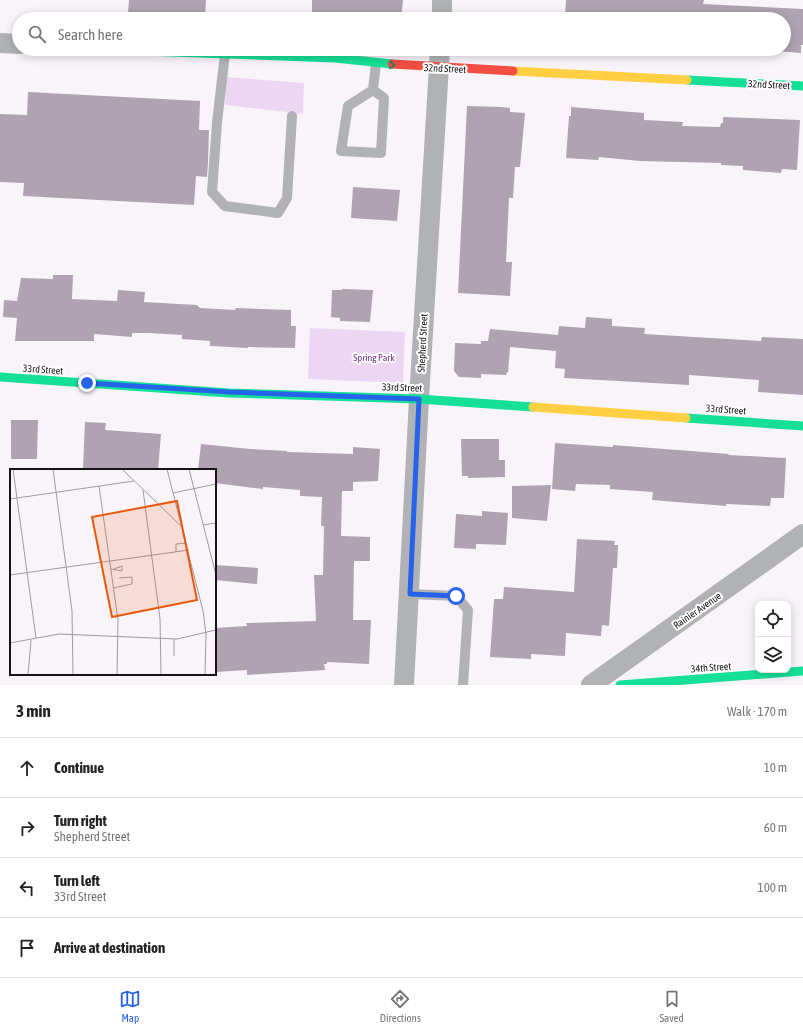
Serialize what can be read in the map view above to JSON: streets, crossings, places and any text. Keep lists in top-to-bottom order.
{
  "streets": {
    "street": [
      "32nd Street",
      "Shepherd Street",
      "33rd Street",
      "Rainier Avenue",
      "34th Street"
    ]
  },
  "crossings": [
    ["32nd Street", "Shepherd Street"],
    ["Shepherd Street", "33rd Street"]
  ],
  "parks": ["Spring Park"],
  "page": {
    "search": "Search here",
    "heading": ["3 min", "Walk · 170 m"],
    "list": [
      ["Continue", "10 m"],
      ["Turn right", "Shepherd Street", "60 m"],
      ["Turn left", "33rd Street", "100 m"],
      "Arrive at destination"
    ],
    "nav": ["Map", "Directions", "Saved"]
  }
}
